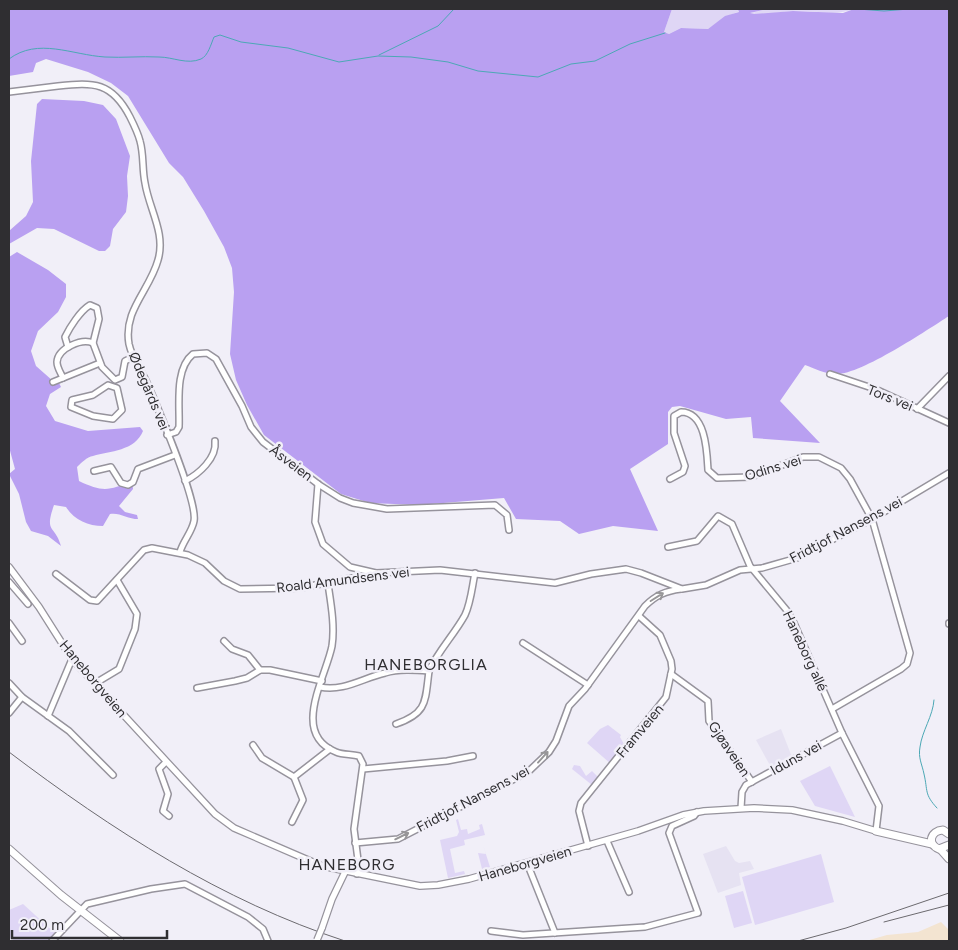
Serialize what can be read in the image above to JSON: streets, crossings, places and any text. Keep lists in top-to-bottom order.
{
  "streets": {
    "main road": ["Haneborgveien"],
    "street": [
      "Ødegårds vei",
      "Tors vei",
      "Åsveien",
      "Odins vei",
      "Fridtjof Nansens vei",
      "Roald Amundsens vei",
      "Haneborg allé",
      "Framveien",
      "Gjøaveien",
      "Iduns vei"
    ]
  },
  "crossings": [
    ["Ødegårds vei", "Åsveien"],
    ["Ødegårds vei", "Roald Amundsens vei"],
    ["Odins vei", "Fridtjof Nansens vei"],
    ["Odins vei", "Haneborg allé"],
    ["Fridtjof Nansens vei", "Roald Amundsens vei"],
    ["Fridtjof Nansens vei", "Haneborg allé"],
    ["Fridtjof Nansens vei", "Framveien"],
    ["Haneborg allé", "Haneborgveien"],
    ["Haneborg allé", "Iduns vei"],
    ["Haneborgveien", "Framveien"],
    ["Framveien", "Gjøaveien"],
    ["Gjøaveien", "Iduns vei"]
  ],
  "one_way": ["Fridtjof Nansens vei"],
  "districts": ["HANEBORGLIA", "HANEBORG"],
  "scale_bar": "200 m"
}
